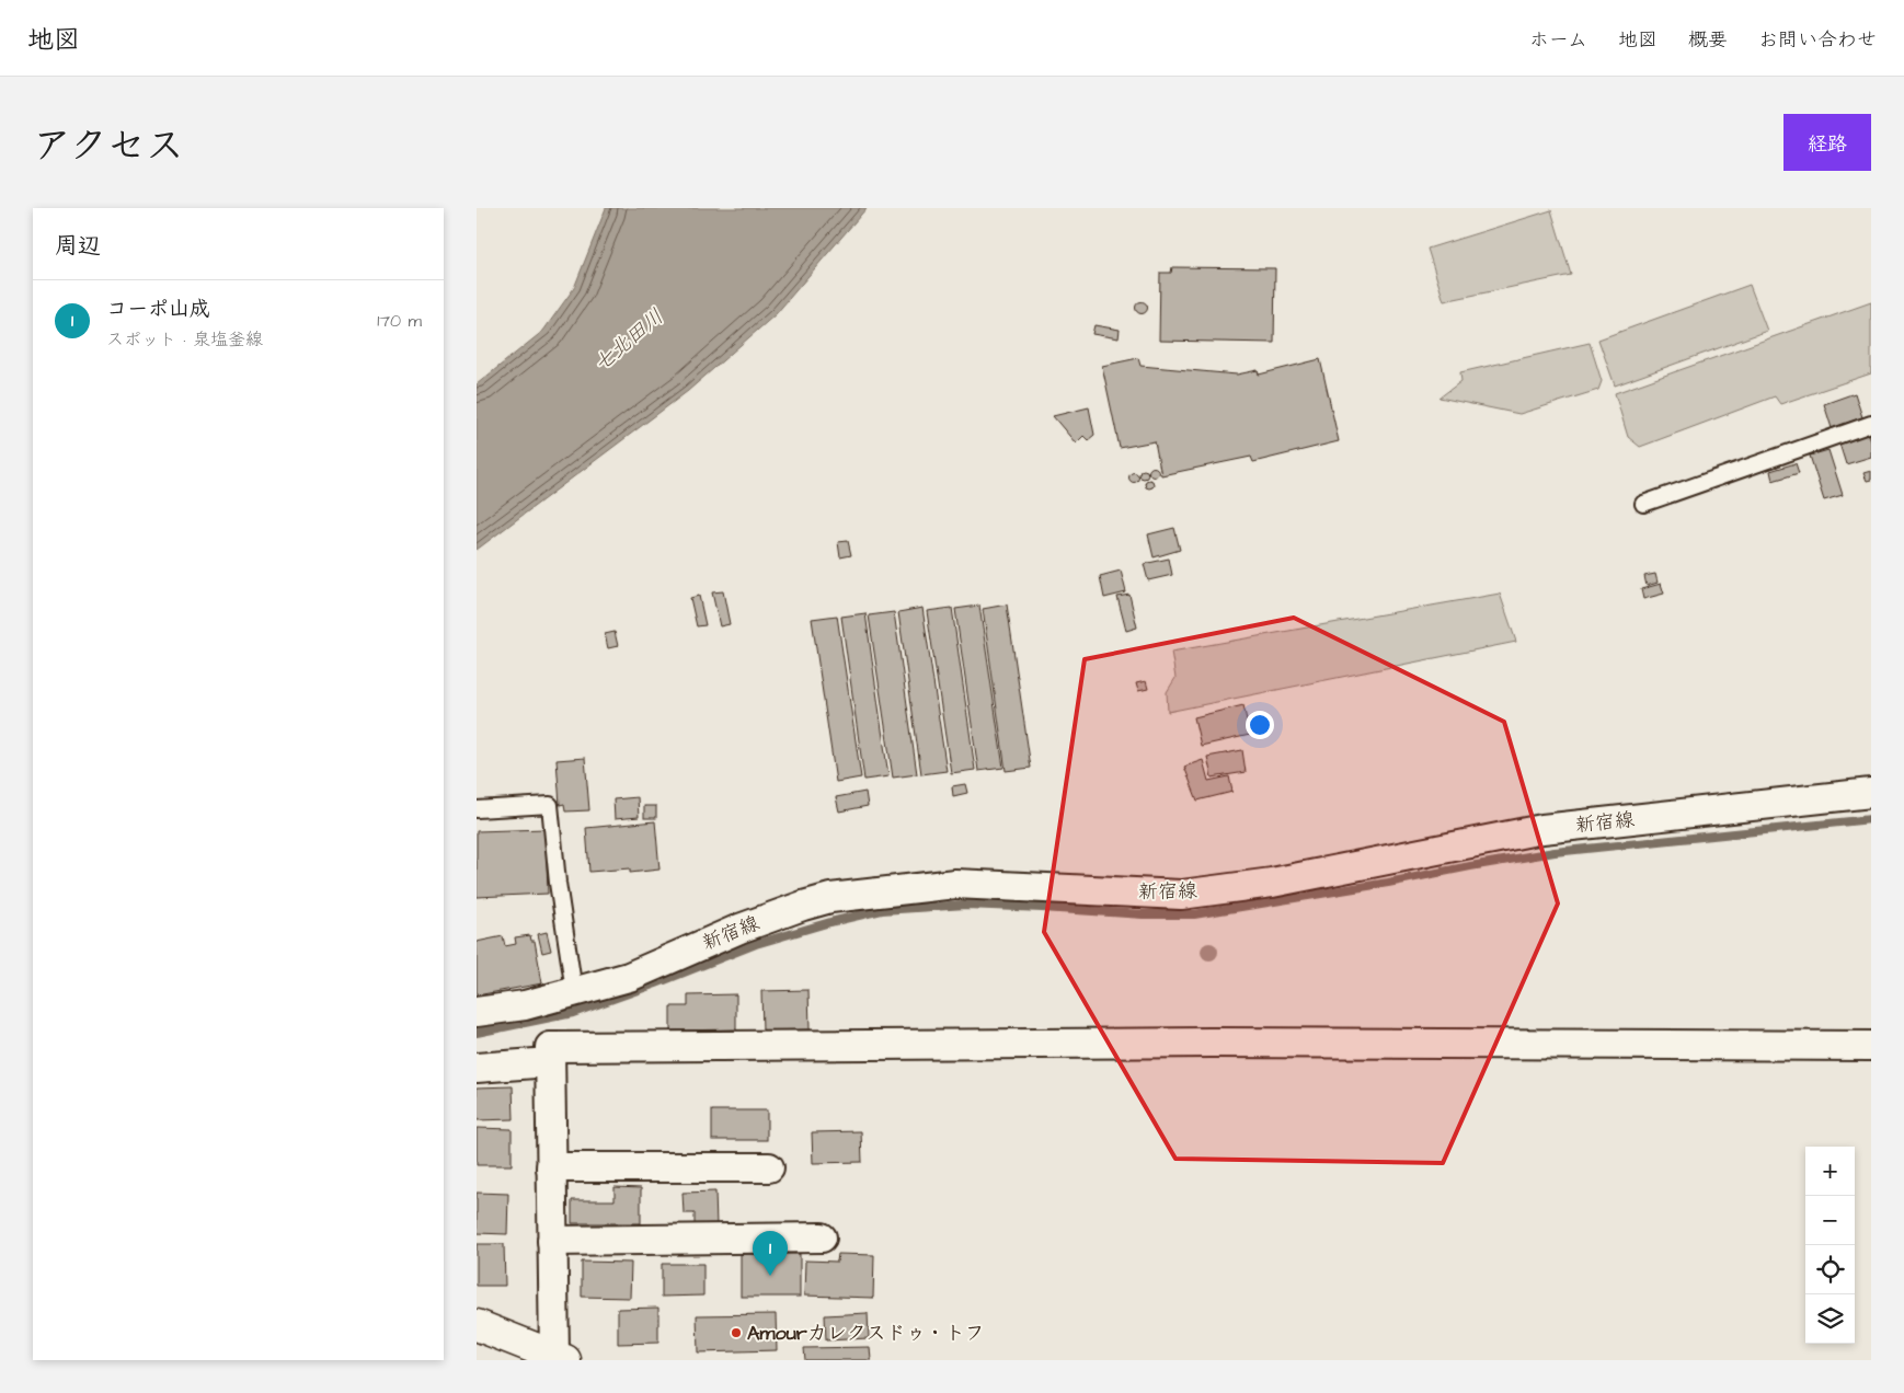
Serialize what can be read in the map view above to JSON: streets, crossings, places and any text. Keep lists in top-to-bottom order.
{
  "streets": {
    "street": ["新宿線"]
  },
  "water": ["七北田川"],
  "places": ["Amourカレクスドゥ・トフ"],
  "page": {
    "header": "地図",
    "nav": [
      "ホーム",
      "地図",
      "概要",
      "お問い合わせ"
    ],
    "title": "アクセス",
    "buttons": "経路",
    "heading": "周辺",
    "list": [
      {
        "mark": "1",
        "name": "コーポ山成",
        "note": "スポット · 泉塩釜線",
        "value": "170 m"
      }
    ],
    "map_buttons": ["+", "−"],
    "pins": "1"
  }
}
